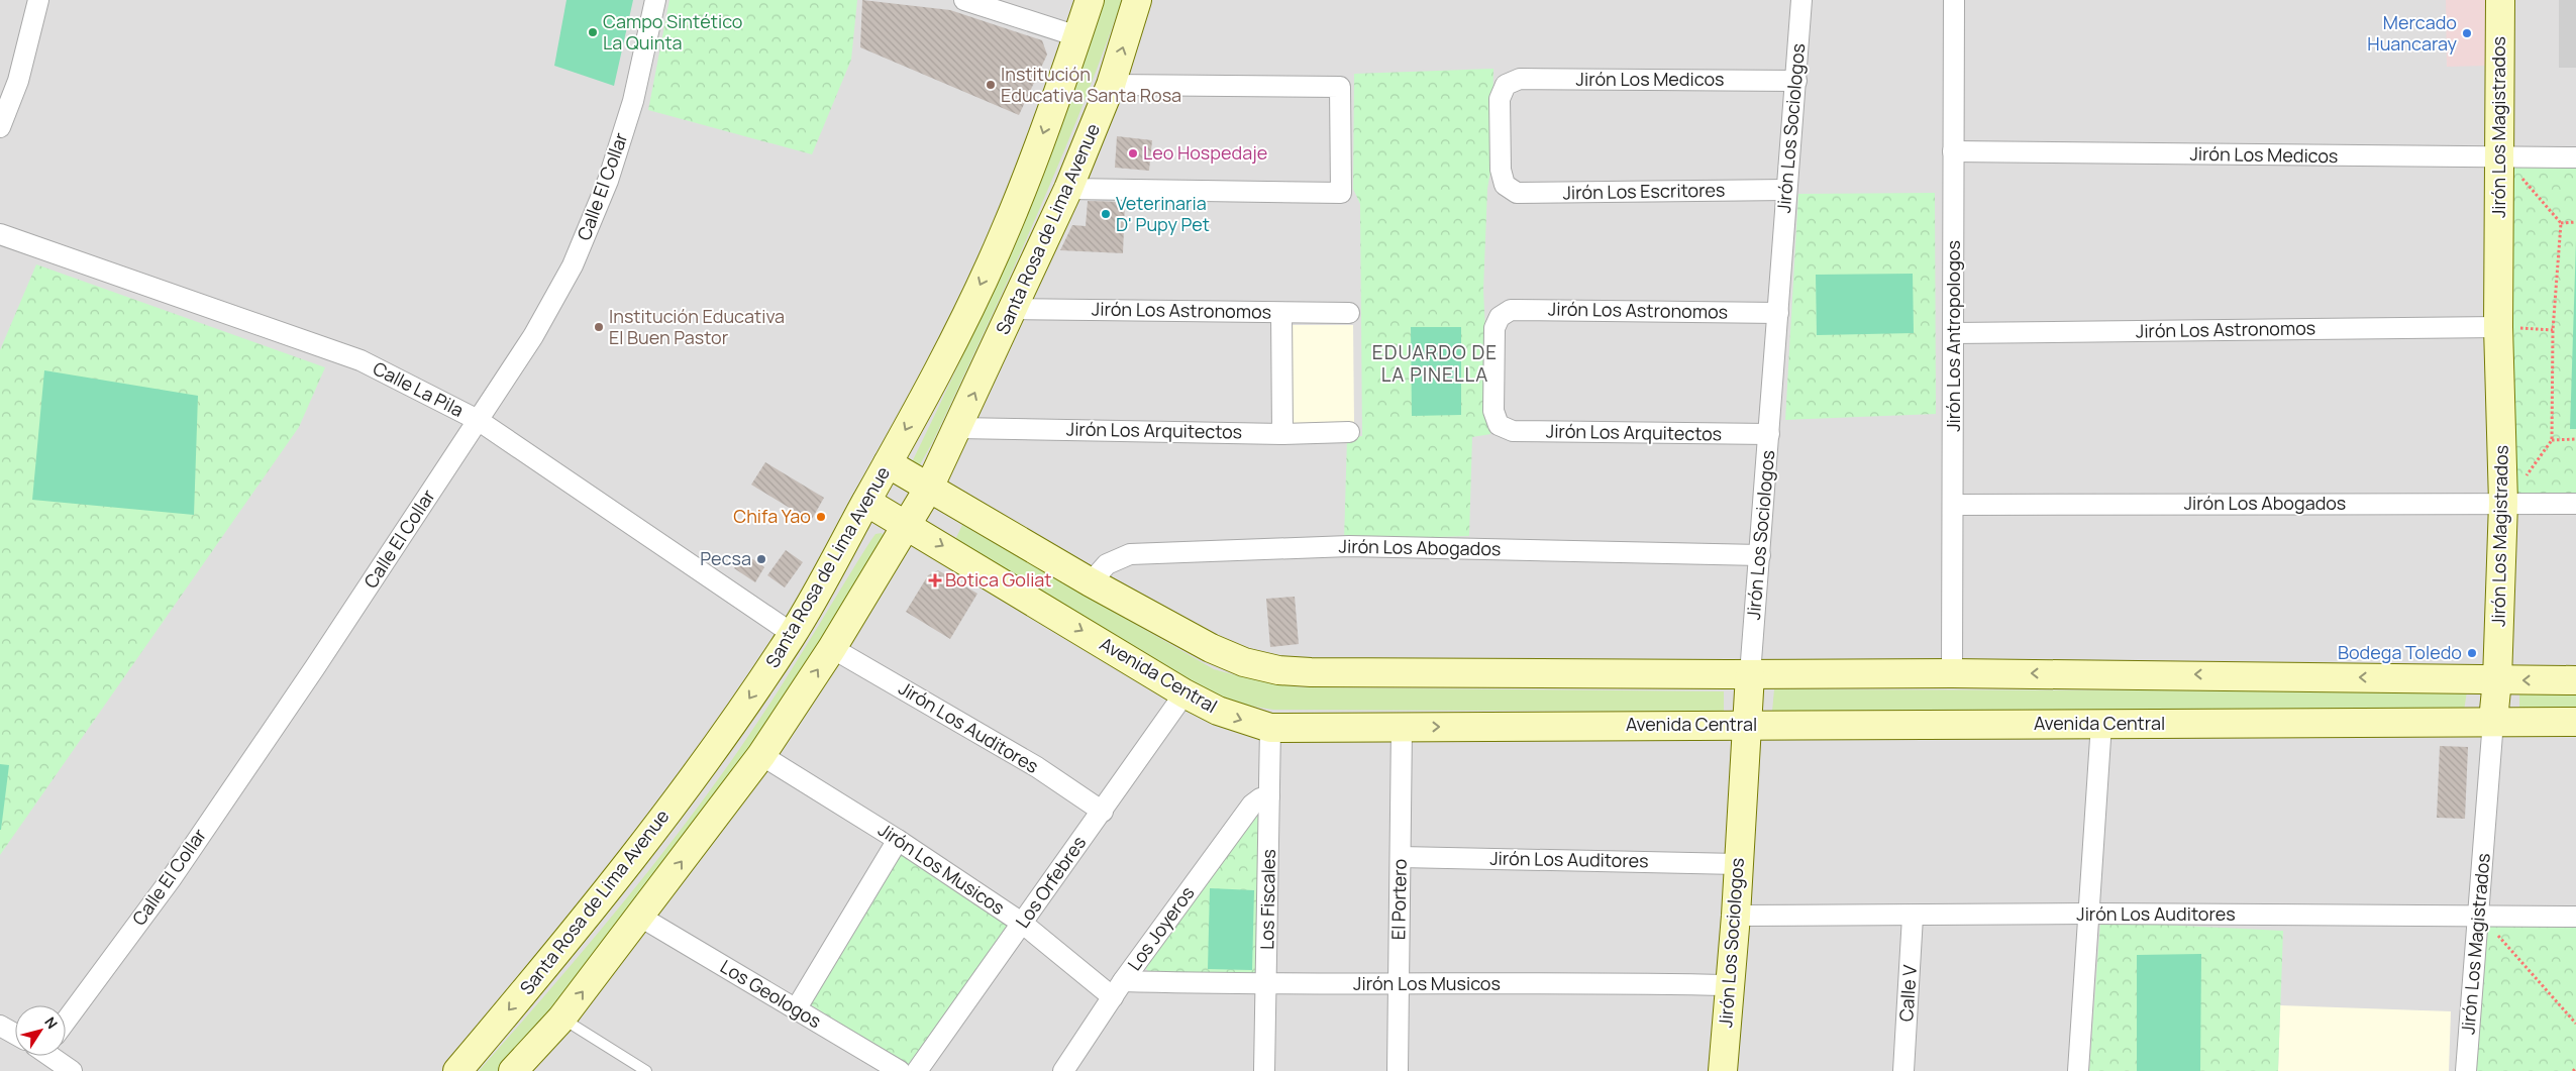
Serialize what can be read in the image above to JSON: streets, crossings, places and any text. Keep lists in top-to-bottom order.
{
  "streets": {
    "main road": [
      "Jirón Los Magistrados",
      "Jirón Los Sociologos",
      "Santa Rosa de Lima Avenue",
      "Avenida Central"
    ],
    "street": [
      "Jirón Los Medicos",
      "Calle El Collar",
      "Jirón Los Escritores",
      "Jirón Los Astronomos",
      "Jirón Los Antropologos",
      "Calle La Pila",
      "Jirón Los Arquitectos",
      "Jirón Los Abogados",
      "Jirón Los Auditores",
      "Jirón Los Musicos",
      "Los Orfebres",
      "Los Fiscales",
      "El Portero",
      "Los Joyeros",
      "Calle V",
      "Los Geologos"
    ]
  },
  "crossings": [
    ["Jirón Los Medicos", "Jirón Los Magistrados"],
    ["Jirón Los Medicos", "Jirón Los Sociologos"],
    ["Jirón Los Medicos", "Jirón Los Escritores"],
    ["Jirón Los Medicos", "Jirón Los Antropologos"],
    ["Jirón Los Magistrados", "Jirón Los Astronomos"],
    ["Jirón Los Magistrados", "Jirón Los Abogados"],
    ["Jirón Los Magistrados", "Avenida Central"],
    ["Jirón Los Magistrados", "Jirón Los Auditores"],
    ["Jirón Los Sociologos", "Jirón Los Escritores"],
    ["Jirón Los Sociologos", "Jirón Los Astronomos"],
    ["Jirón Los Sociologos", "Jirón Los Arquitectos"],
    ["Jirón Los Sociologos", "Jirón Los Abogados"],
    ["Jirón Los Sociologos", "Avenida Central"],
    ["Jirón Los Sociologos", "Jirón Los Auditores"],
    ["Jirón Los Sociologos", "Jirón Los Musicos"],
    ["Calle El Collar", "Calle La Pila"],
    ["Santa Rosa de Lima Avenue", "Jirón Los Astronomos"],
    ["Santa Rosa de Lima Avenue", "Calle La Pila"],
    ["Santa Rosa de Lima Avenue", "Jirón Los Arquitectos"],
    ["Santa Rosa de Lima Avenue", "Avenida Central"],
    ["Santa Rosa de Lima Avenue", "Jirón Los Auditores"],
    ["Santa Rosa de Lima Avenue", "Jirón Los Musicos"],
    ["Santa Rosa de Lima Avenue", "Los Geologos"],
    ["Jirón Los Astronomos", "Jirón Los Antropologos"],
    ["Jirón Los Astronomos", "Jirón Los Arquitectos"],
    ["Jirón Los Antropologos", "Jirón Los Abogados"],
    ["Avenida Central", "Los Orfebres"],
    ["Avenida Central", "Los Fiscales"],
    ["Avenida Central", "El Portero"],
    ["Jirón Los Auditores", "Los Orfebres"],
    ["Jirón Los Auditores", "El Portero"],
    ["Jirón Los Auditores", "Calle V"],
    ["Jirón Los Musicos", "Los Orfebres"],
    ["Jirón Los Musicos", "Los Fiscales"],
    ["Jirón Los Musicos", "El Portero"],
    ["Jirón Los Musicos", "Los Joyeros"],
    ["Los Fiscales", "Los Joyeros"]
  ],
  "districts": ["EDUARDO DE LA PINELLA"],
  "places": {
    "other": [
      "Campo Sintético La Quinta",
      "Mercado Huancaray",
      "Institución Educativa Santa Rosa",
      "Leo Hospedaje",
      "Veterinaria D' Pupy Pet",
      "Institución Educativa El Buen Pastor",
      "Chifa Yao",
      "Pecsa",
      "Bodega Toledo"
    ],
    "health": ["Botica Goliat"]
  },
  "north": "top right"
}
